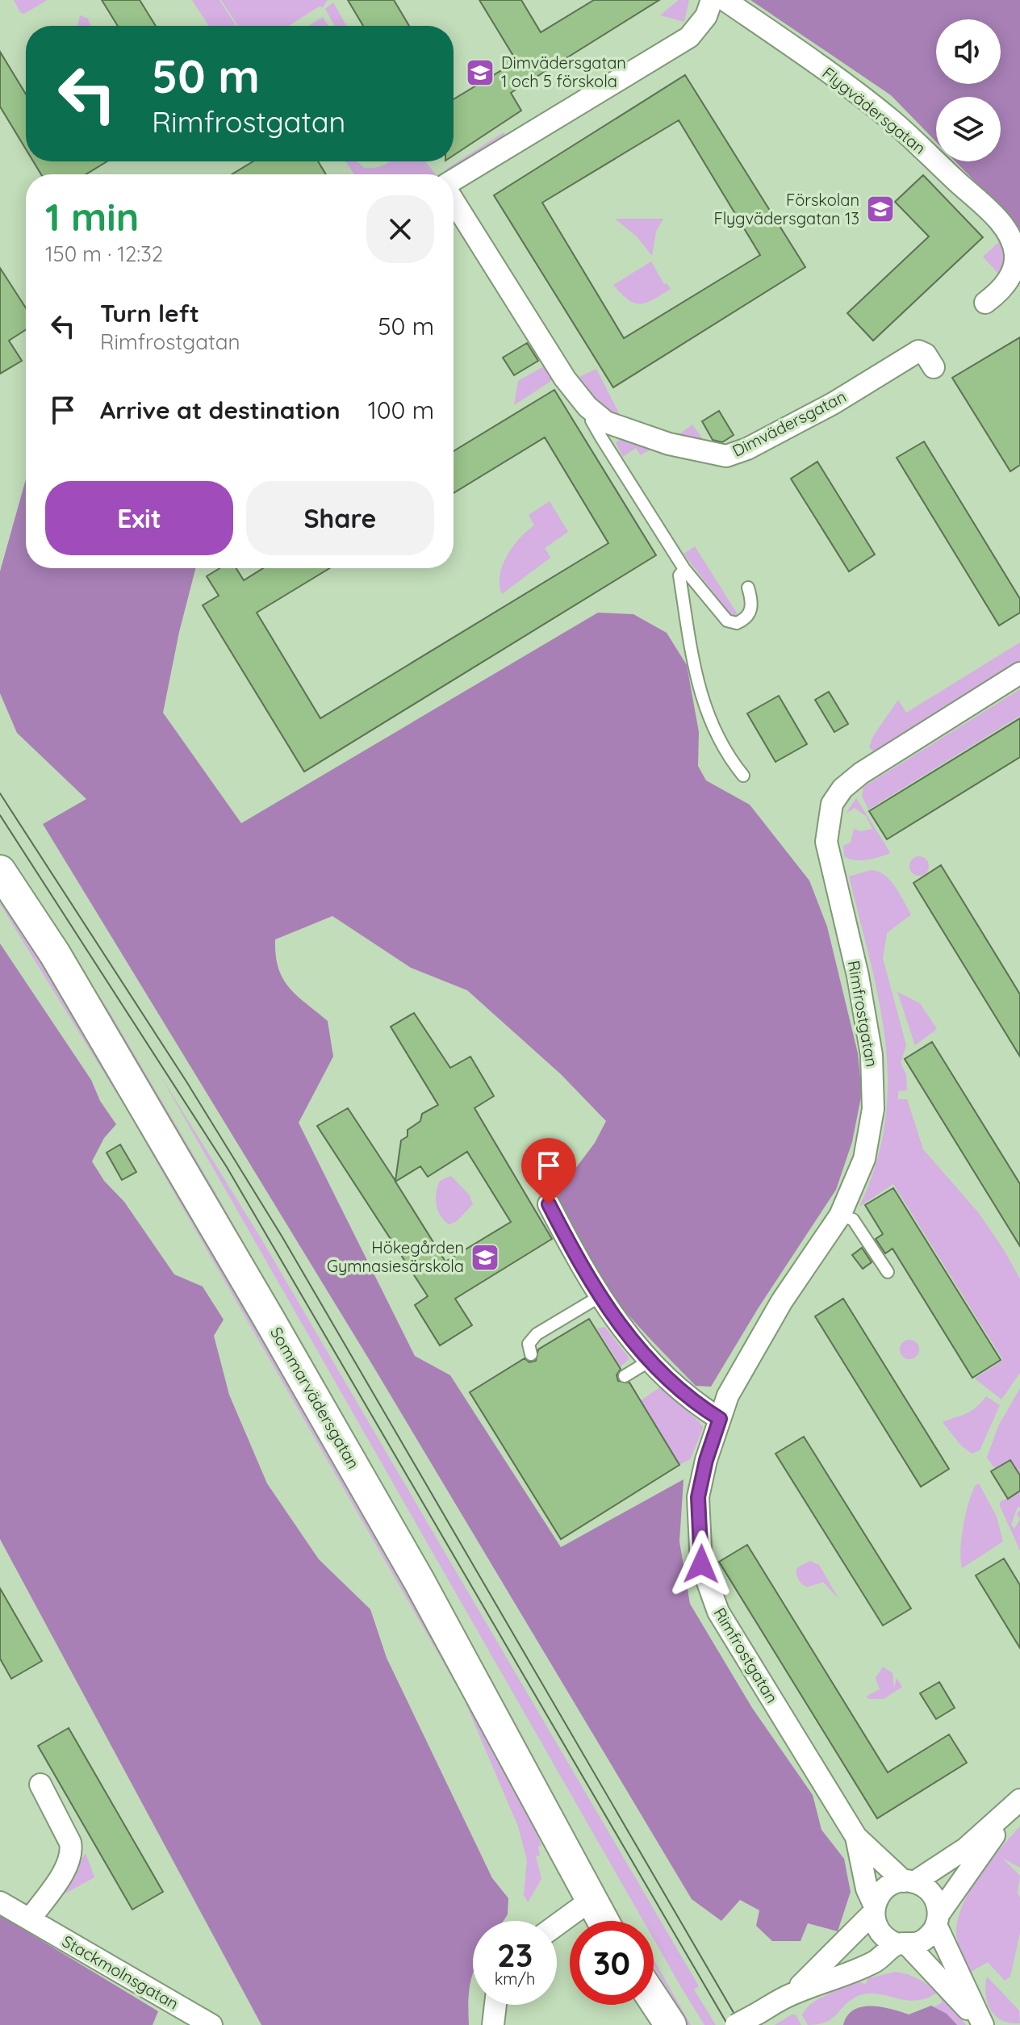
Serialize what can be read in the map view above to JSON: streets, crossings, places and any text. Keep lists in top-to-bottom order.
{
  "streets": {
    "street": [
      "Flygvädersgatan",
      "Dimvädersgatan",
      "Rimfrostgatan",
      "Sommarvädersgatan",
      "Stackmolnsgatan"
    ]
  },
  "places": {
    "school or university": ["Dimvädersgatan 1 och 5 förskola", "Förskolan Flygvädersgatan 13", "Hökegården Gymnasiesärskola"]
  },
  "page": {
    "turn": ["50 m", "Rimfrostgatan"],
    "heading": ["1 min", "150 m · 12:32"],
    "list": [
      {
        "name": "Turn left",
        "note": "Rimfrostgatan",
        "value": "50 m"
      },
      {
        "name": "Arrive at destination",
        "value": "100 m"
      }
    ],
    "buttons": ["Exit", "Share"],
    "speed": "23 km/h",
    "limit": "30"
  }
}
